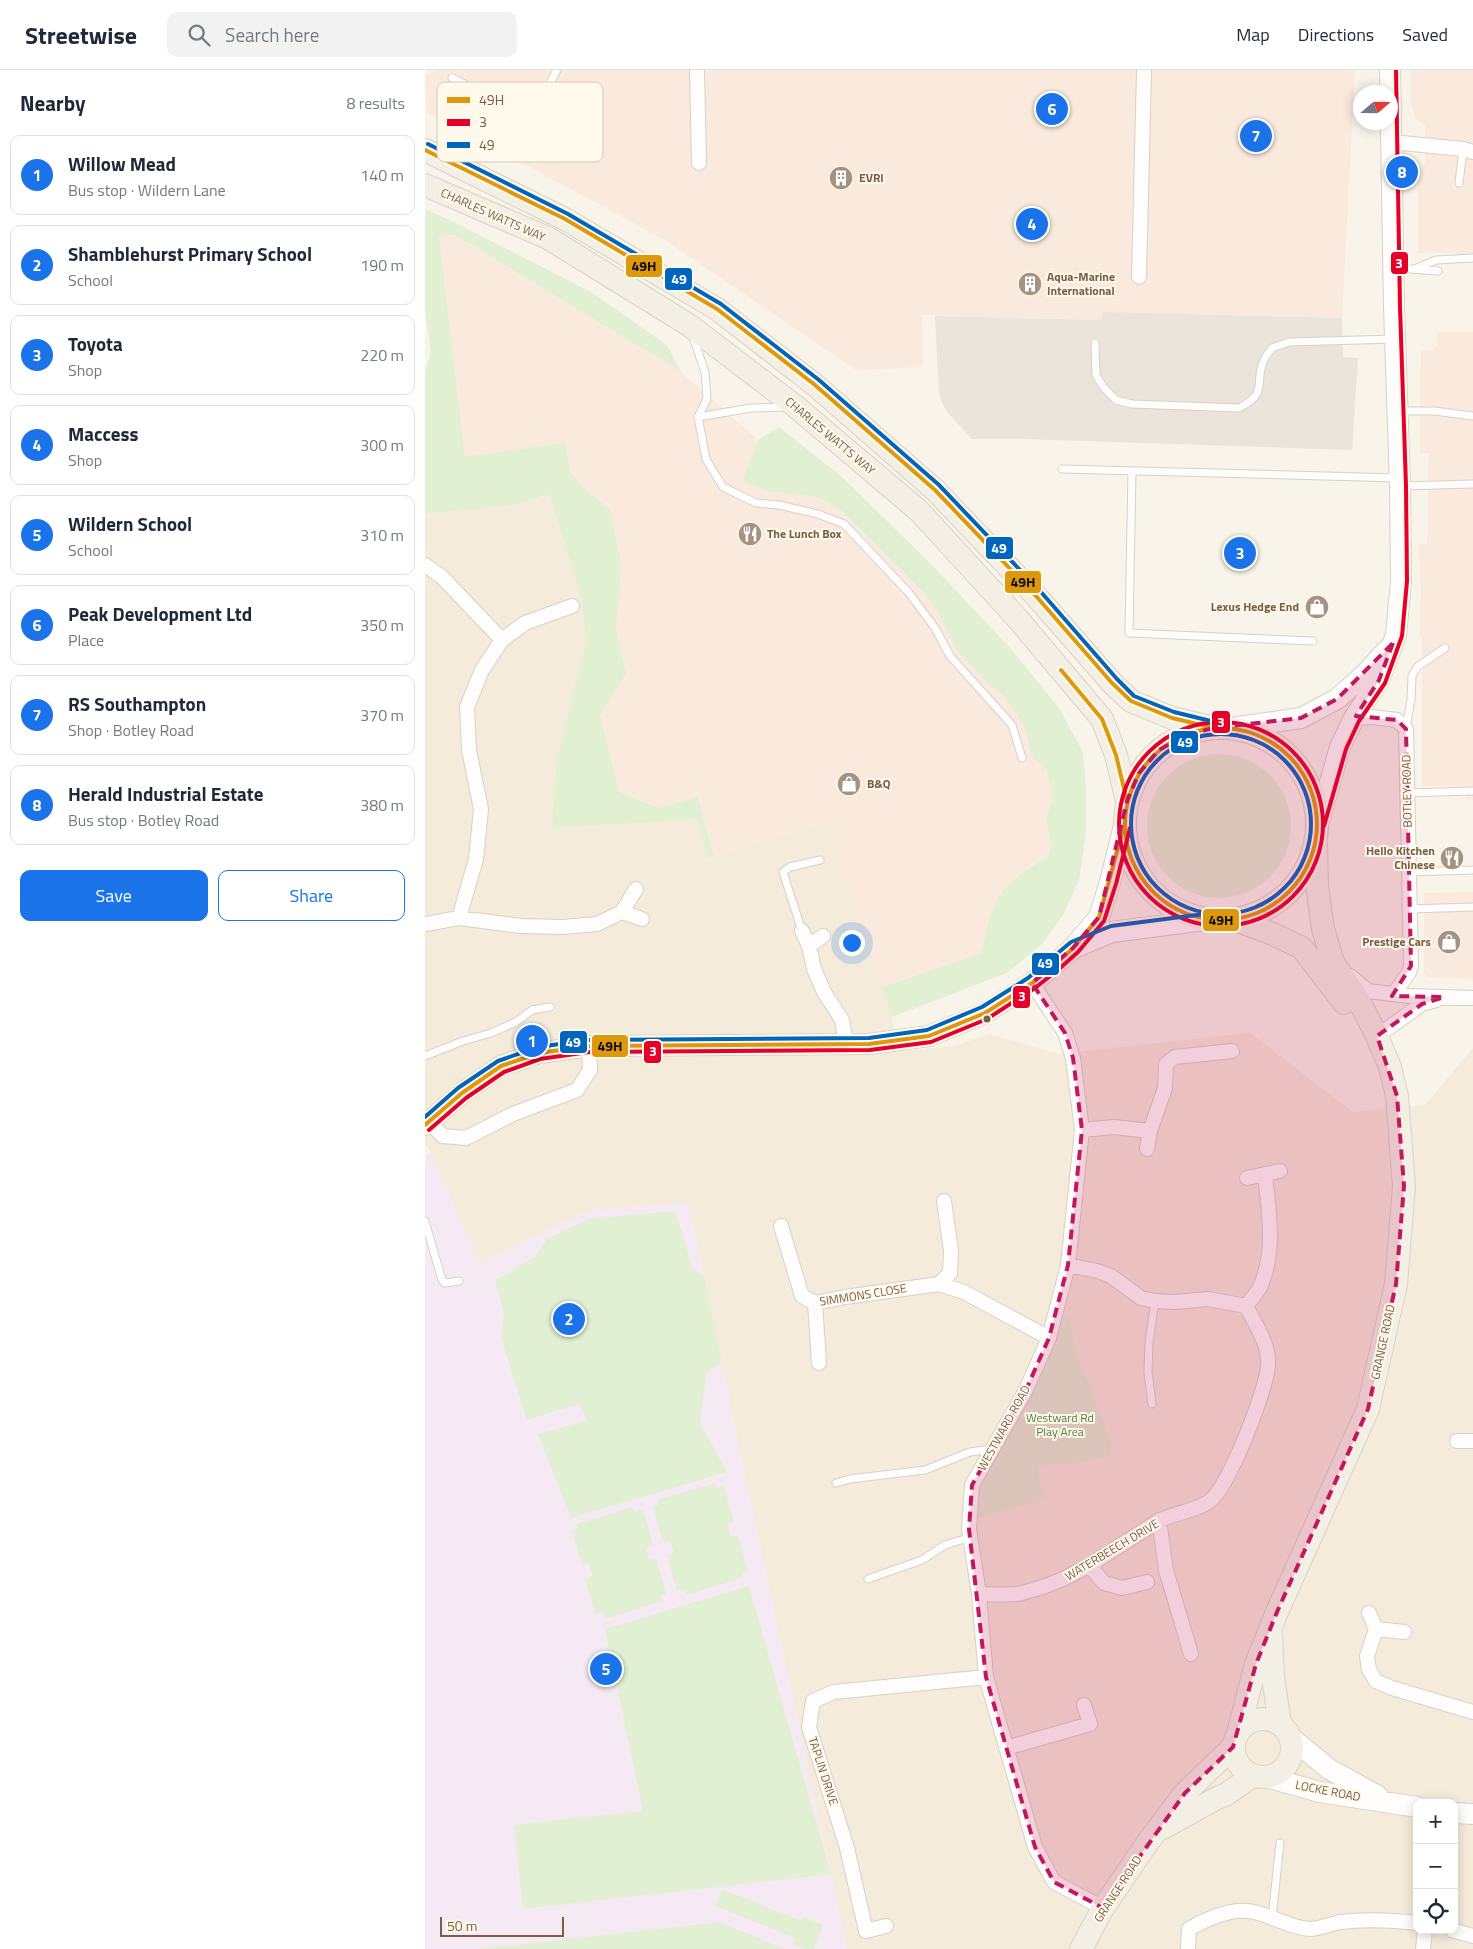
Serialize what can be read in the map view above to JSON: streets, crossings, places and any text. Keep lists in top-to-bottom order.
{
  "streets": {
    "main road": ["CHARLES WATTS WAY", "GRANGE ROAD"],
    "street": [
      "BOTLEY ROAD",
      "SIMMONS CLOSE",
      "WESTWARD ROAD",
      "WATERBEECH DRIVE",
      "TAPLIN DRIVE",
      "LOCKE ROAD"
    ]
  },
  "crossings": [
    ["CHARLES WATTS WAY", "GRANGE ROAD"],
    ["SIMMONS CLOSE", "WESTWARD ROAD"],
    ["GRANGE ROAD", "WESTWARD ROAD"],
    ["GRANGE ROAD", "LOCKE ROAD"],
    ["WESTWARD ROAD", "WATERBEECH DRIVE"],
    ["WESTWARD ROAD", "TAPLIN DRIVE"]
  ],
  "parks": ["Westward Rd Play Area"],
  "places": {
    "building": ["EVRI", "Aqua-Marine International"],
    "restaurant": ["The Lunch Box", "Hello Kitchen Chinese"],
    "shop": ["Lexus Hedge End", "B&Q", "Prestige Cars"]
  },
  "lines": ["transit line 3", "transit line 49", "transit line 49H"],
  "legend": ["49H", "3", "49"],
  "scale_bar": "50 m",
  "north": "right",
  "page": {
    "header": "Streetwise",
    "search": "Search here",
    "nav": ["Map", "Directions", "Saved"],
    "heading": ["Nearby", "8 results"],
    "pins": [
      "6",
      "7",
      "8",
      "4",
      "3",
      "1",
      "2",
      "5"
    ],
    "list": [
      {
        "mark": "1",
        "name": "Willow Mead",
        "note": "Bus stop · Wildern Lane",
        "value": "140 m"
      },
      {
        "mark": "2",
        "name": "Shamblehurst Primary School",
        "note": "School",
        "value": "190 m"
      },
      {
        "mark": "3",
        "name": "Toyota",
        "note": "Shop",
        "value": "220 m"
      },
      {
        "mark": "4",
        "name": "Maccess",
        "note": "Shop",
        "value": "300 m"
      },
      {
        "mark": "5",
        "name": "Wildern School",
        "note": "School",
        "value": "310 m"
      },
      {
        "mark": "6",
        "name": "Peak Development Ltd",
        "note": "Place",
        "value": "350 m"
      },
      {
        "mark": "7",
        "name": "RS Southampton",
        "note": "Shop · Botley Road",
        "value": "370 m"
      },
      {
        "mark": "8",
        "name": "Herald Industrial Estate",
        "note": "Bus stop · Botley Road",
        "value": "380 m"
      }
    ],
    "buttons": ["Save", "Share"],
    "map_buttons": ["+", "−"],
    "scale": "50 m"
  }
}
